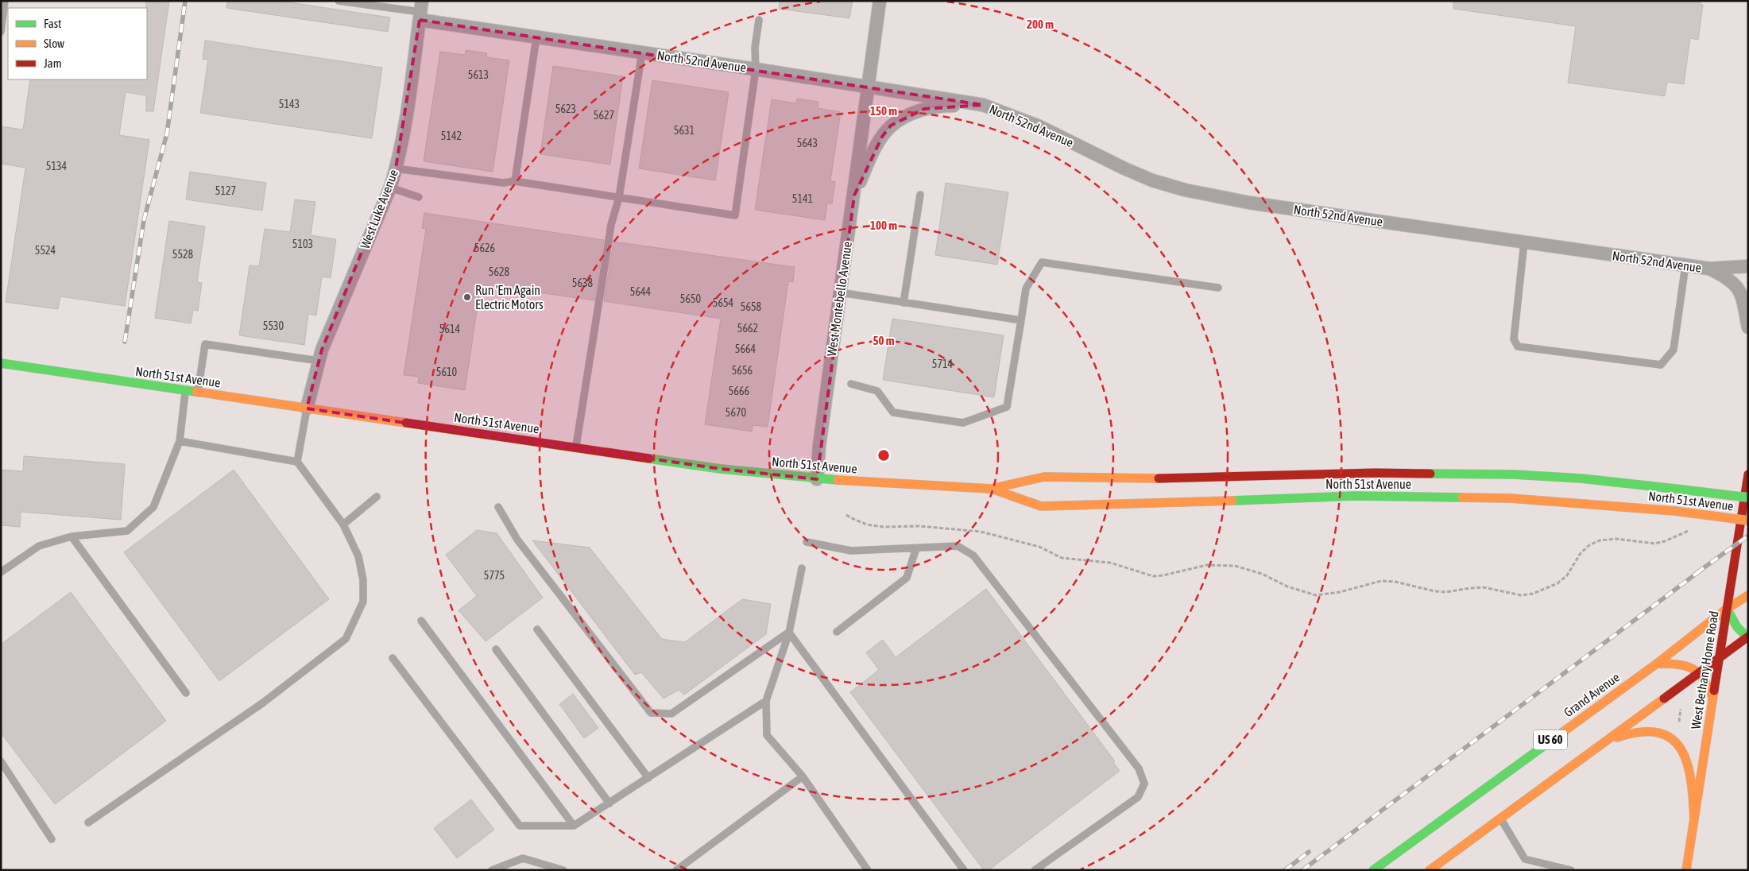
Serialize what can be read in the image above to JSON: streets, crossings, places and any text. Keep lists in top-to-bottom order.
{
  "streets": {
    "main road": [
      "North 51st Avenue",
      "West Bethany Home Road",
      "Grand Avenue",
      "US 60"
    ],
    "street": ["North 52nd Avenue", "West Luke Avenue", "West Montebello Avenue"]
  },
  "crossings": [
    ["North 52nd Avenue", "West Luke Avenue"],
    ["North 52nd Avenue", "West Montebello Avenue"],
    ["West Luke Avenue", "North 51st Avenue"],
    ["West Montebello Avenue", "North 51st Avenue"],
    ["West Bethany Home Road", "Grand Avenue"],
    ["West Bethany Home Road", "US 60"]
  ],
  "places": ["Run 'Em Again Electric Motors"],
  "house_numbers": [
    "5613",
    "5143",
    "5623",
    "5627",
    "5631",
    "5142",
    "5643",
    "5134",
    "5127",
    "5141",
    "5103",
    "5626",
    "5524",
    "5528",
    "5628",
    "5638",
    "5644",
    "5650",
    "5654",
    "5658",
    "5530",
    "5662",
    "5614",
    "5664",
    "5714",
    "5656",
    "5610",
    "5666",
    "5670",
    "5775"
  ],
  "legend": ["Fast", "Slow", "Jam"],
  "rings": [
    "200 m",
    "150 m",
    "100 m",
    "50 m"
  ]
}
